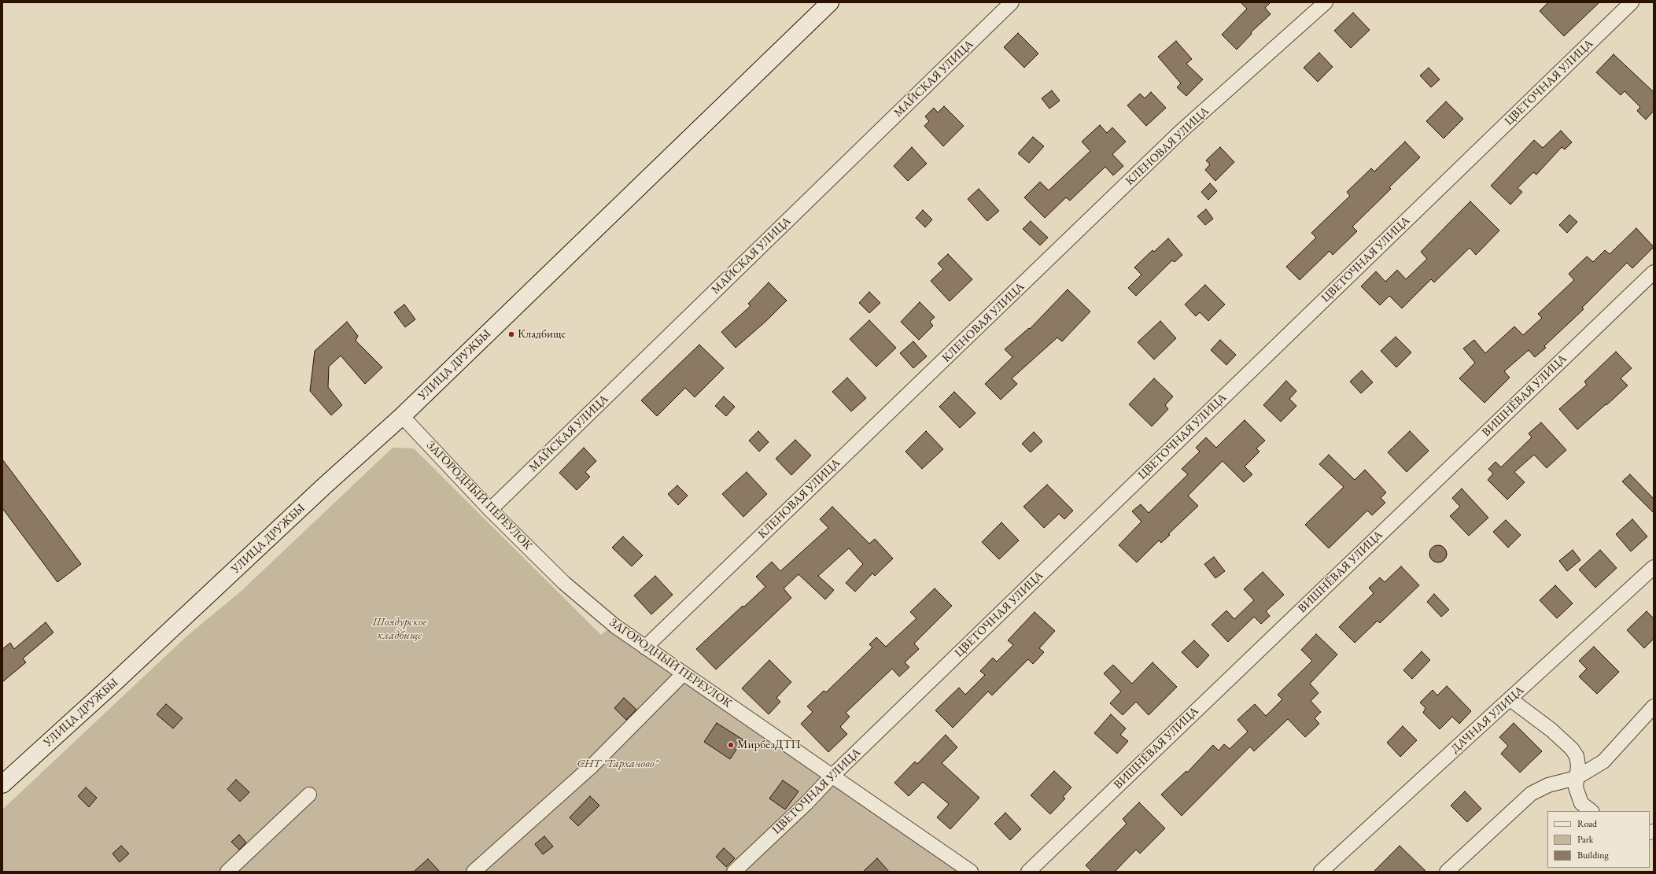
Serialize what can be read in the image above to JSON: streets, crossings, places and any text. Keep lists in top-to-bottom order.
{
  "streets": {
    "main road": ["УЛИЦА ДРУЖБЫ"],
    "street": [
      "МАЙСКАЯ УЛИЦА",
      "ЦВЕТОЧНАЯ УЛИЦА",
      "КЛЕНОВАЯ УЛИЦА",
      "ВИШНЁВАЯ УЛИЦА",
      "ЗАГОРОДНЫЙ ПЕРЕУЛОК",
      "ДАЧНАЯ УЛИЦА"
    ]
  },
  "crossings": [
    ["МАЙСКАЯ УЛИЦА", "ЗАГОРОДНЫЙ ПЕРЕУЛОК"],
    ["ЦВЕТОЧНАЯ УЛИЦА", "ЗАГОРОДНЫЙ ПЕРЕУЛОК"],
    ["КЛЕНОВАЯ УЛИЦА", "ЗАГОРОДНЫЙ ПЕРЕУЛОК"],
    ["УЛИЦА ДРУЖБЫ", "ЗАГОРОДНЫЙ ПЕРЕУЛОК"]
  ],
  "parks": ["Шоядурское кладбище", "СНТ \"Тарханово\""],
  "places": ["Кладбище", "МирбезДТП"],
  "legend": ["Road", "Park", "Building"]
}
